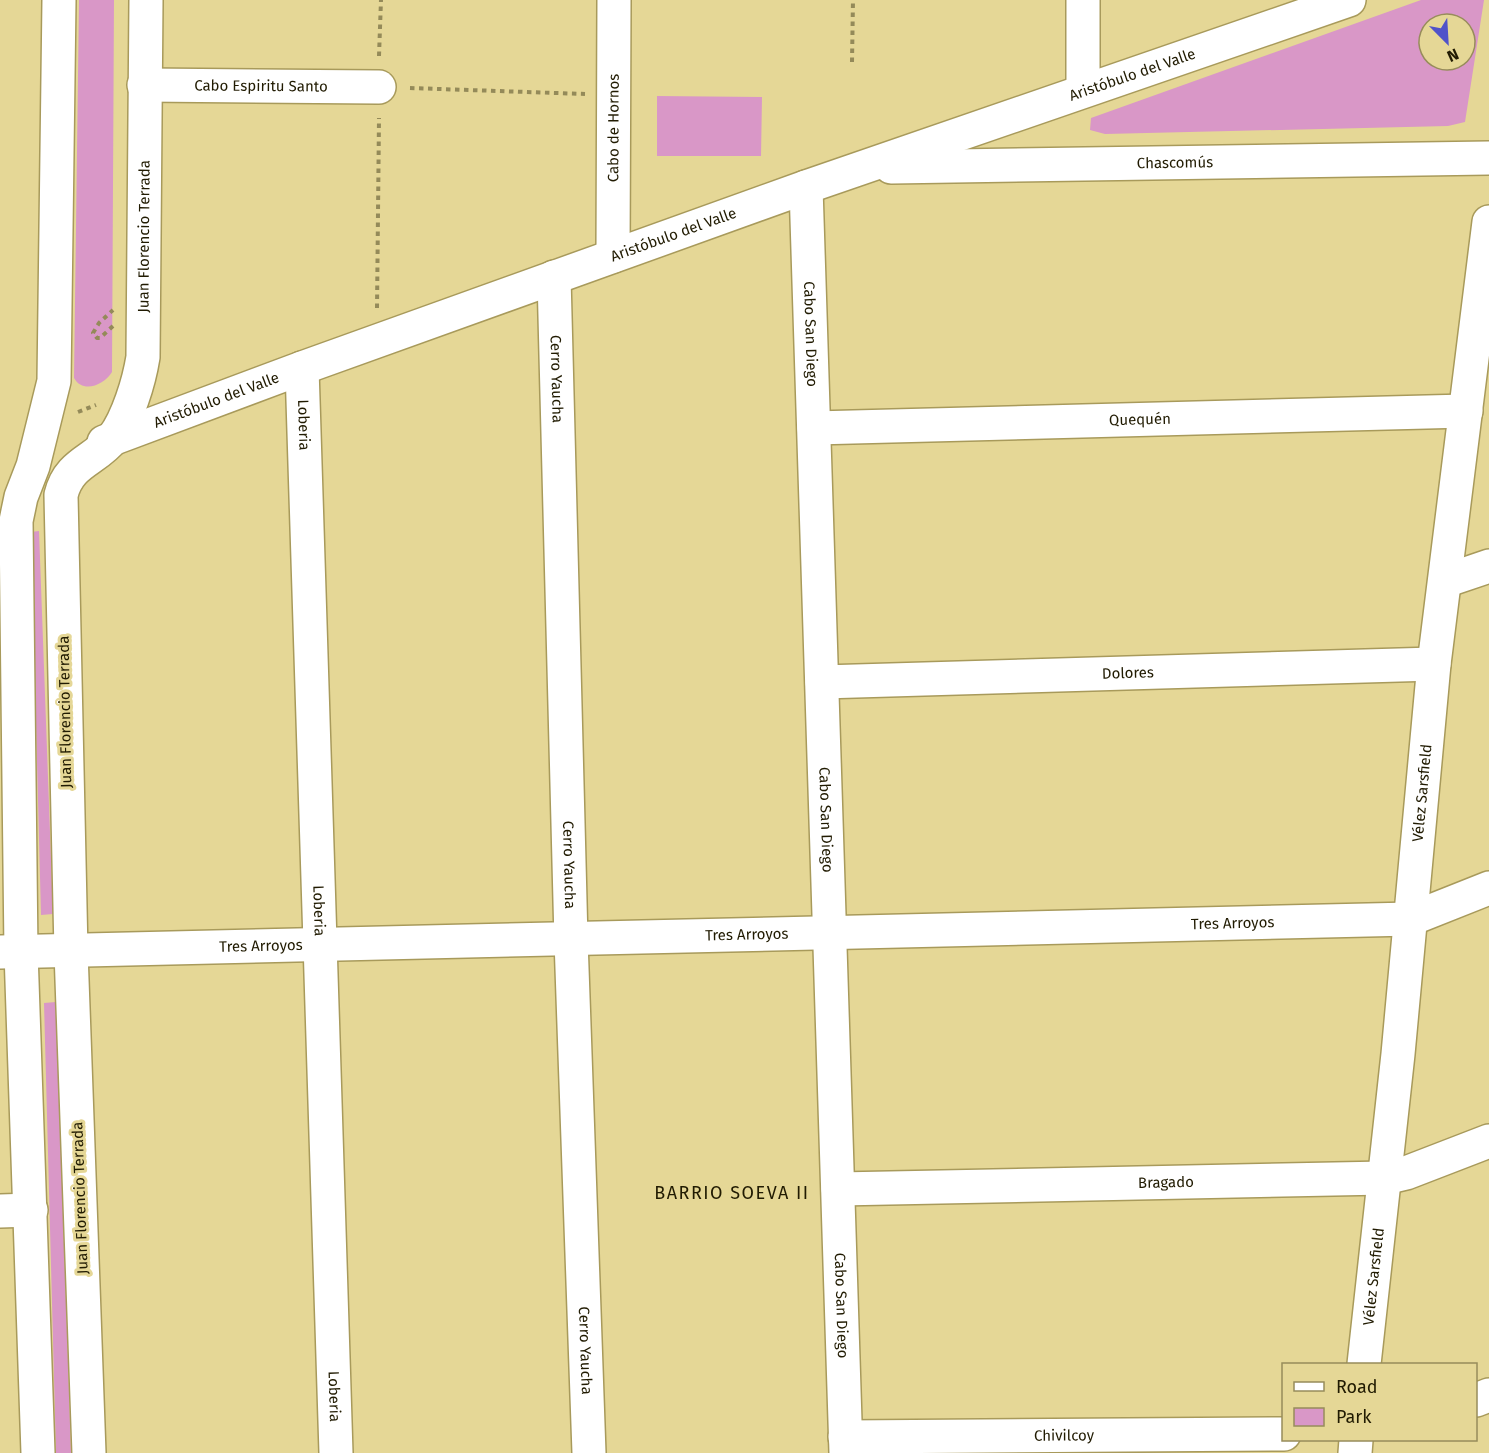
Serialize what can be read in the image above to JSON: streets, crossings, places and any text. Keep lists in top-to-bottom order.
{
  "streets": {
    "street": [
      "Aristóbulo del Valle",
      "Cabo Espiritu Santo",
      "Cabo de Hornos",
      "Chascomús",
      "Juan Florencio Terrada",
      "Cabo San Diego",
      "Cerro Yaucha",
      "Quequén",
      "Loberia",
      "Dolores",
      "Vélez Sarsfield",
      "Tres Arroyos",
      "Bragado",
      "Chivilcoy"
    ]
  },
  "crossings": [
    ["Aristóbulo del Valle", "Cabo de Hornos"],
    ["Aristóbulo del Valle", "Chascomús"],
    ["Aristóbulo del Valle", "Juan Florencio Terrada"],
    ["Aristóbulo del Valle", "Cabo San Diego"],
    ["Aristóbulo del Valle", "Cerro Yaucha"],
    ["Aristóbulo del Valle", "Loberia"],
    ["Cabo Espiritu Santo", "Juan Florencio Terrada"],
    ["Juan Florencio Terrada", "Tres Arroyos"],
    ["Cabo San Diego", "Quequén"],
    ["Cabo San Diego", "Dolores"],
    ["Cabo San Diego", "Tres Arroyos"],
    ["Cabo San Diego", "Bragado"],
    ["Cabo San Diego", "Chivilcoy"],
    ["Cerro Yaucha", "Tres Arroyos"],
    ["Quequén", "Vélez Sarsfield"],
    ["Loberia", "Tres Arroyos"],
    ["Dolores", "Vélez Sarsfield"],
    ["Vélez Sarsfield", "Tres Arroyos"],
    ["Vélez Sarsfield", "Bragado"]
  ],
  "districts": ["BARRIO SOEVA II"],
  "legend": ["Road", "Park"],
  "north": "bottom right"
}
